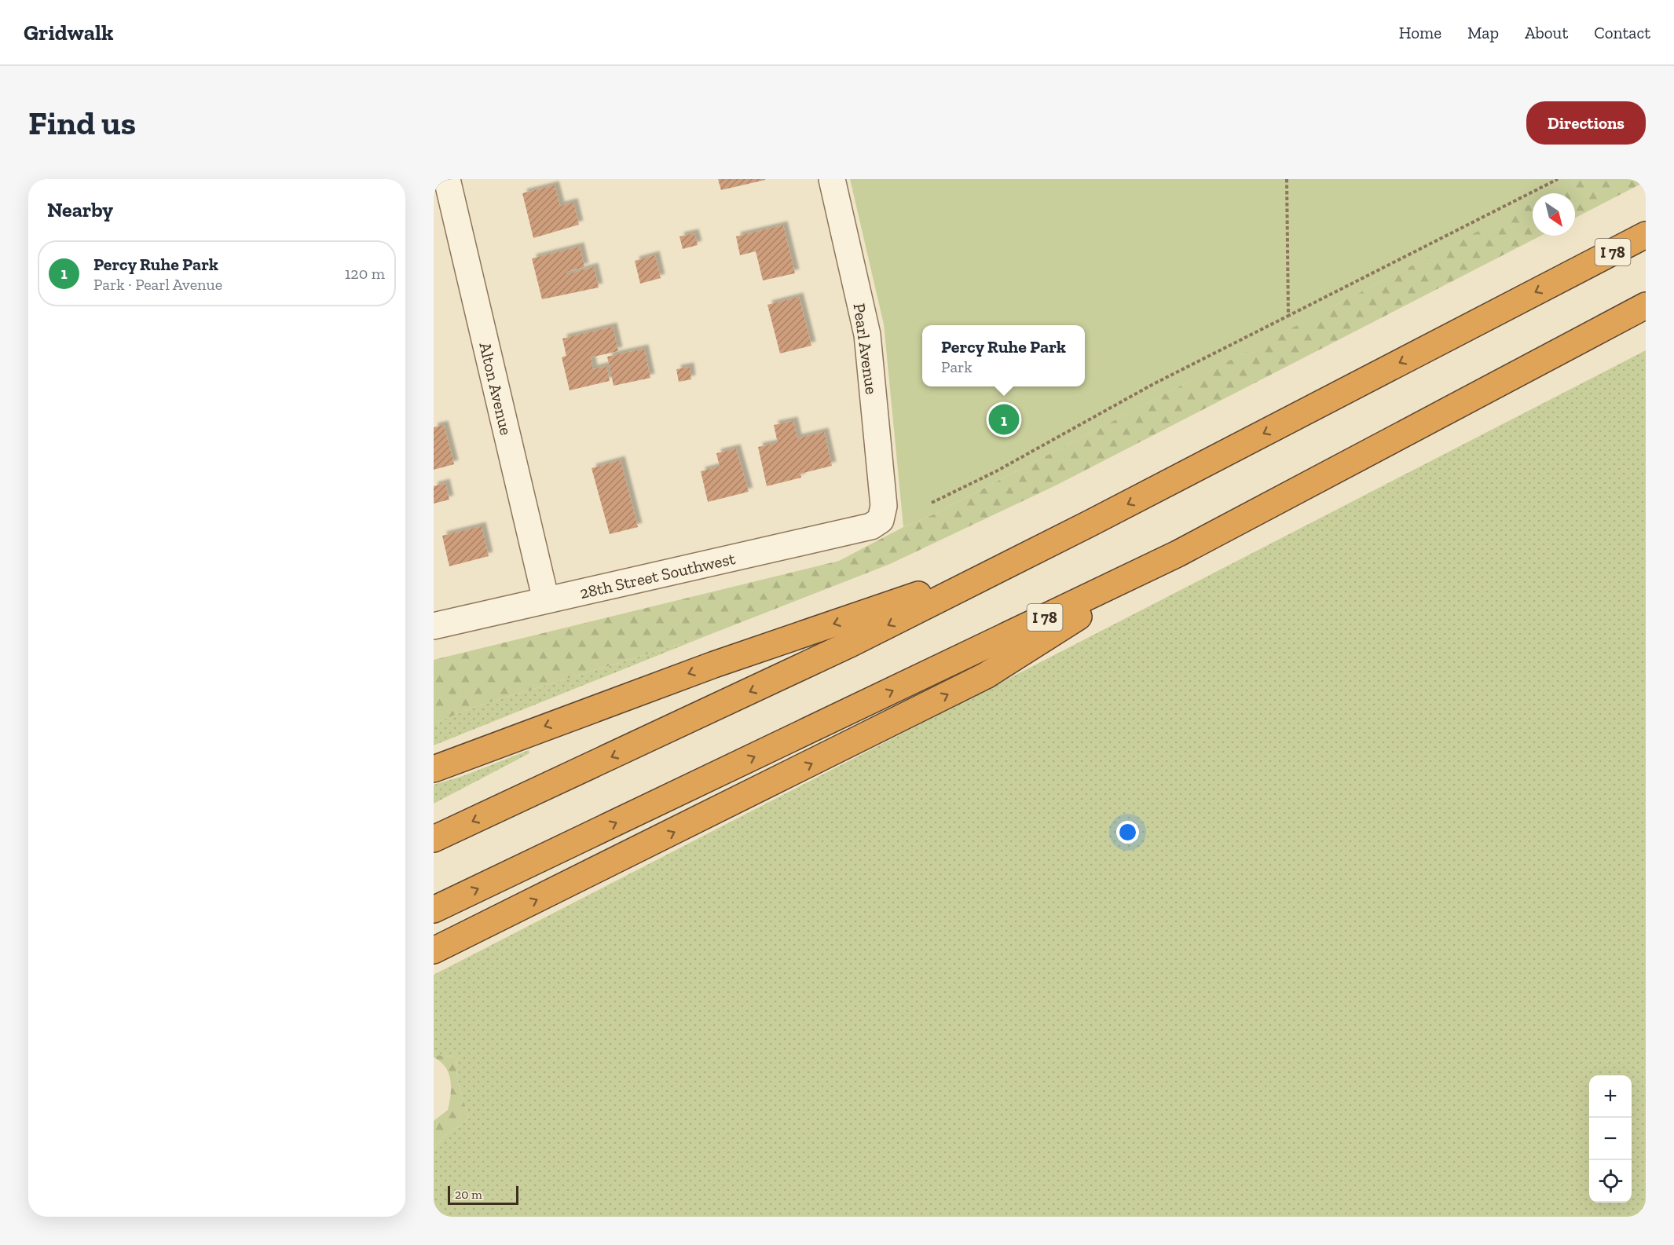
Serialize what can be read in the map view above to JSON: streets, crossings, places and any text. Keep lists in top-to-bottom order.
{
  "streets": {
    "highway": ["I 78"],
    "street": ["Pearl Avenue", "Alton Avenue", "28th Street Southwest"]
  },
  "crossings": [
    ["Pearl Avenue", "28th Street Southwest"],
    ["Alton Avenue", "28th Street Southwest"]
  ],
  "scale_bar": "20 m",
  "north": "bottom right",
  "page": {
    "header": "Gridwalk",
    "nav": [
      "Home",
      "Map",
      "About",
      "Contact"
    ],
    "buttons": "Directions",
    "title": "Find us",
    "heading": "Nearby",
    "list": [
      {
        "mark": "1",
        "name": "Percy Ruhe Park",
        "note": "Park · Pearl Avenue",
        "value": "120 m"
      }
    ],
    "popup": ["Percy Ruhe Park", "Park"],
    "pins": "1",
    "map_buttons": ["+", "−"],
    "scale": "20 m"
  }
}
